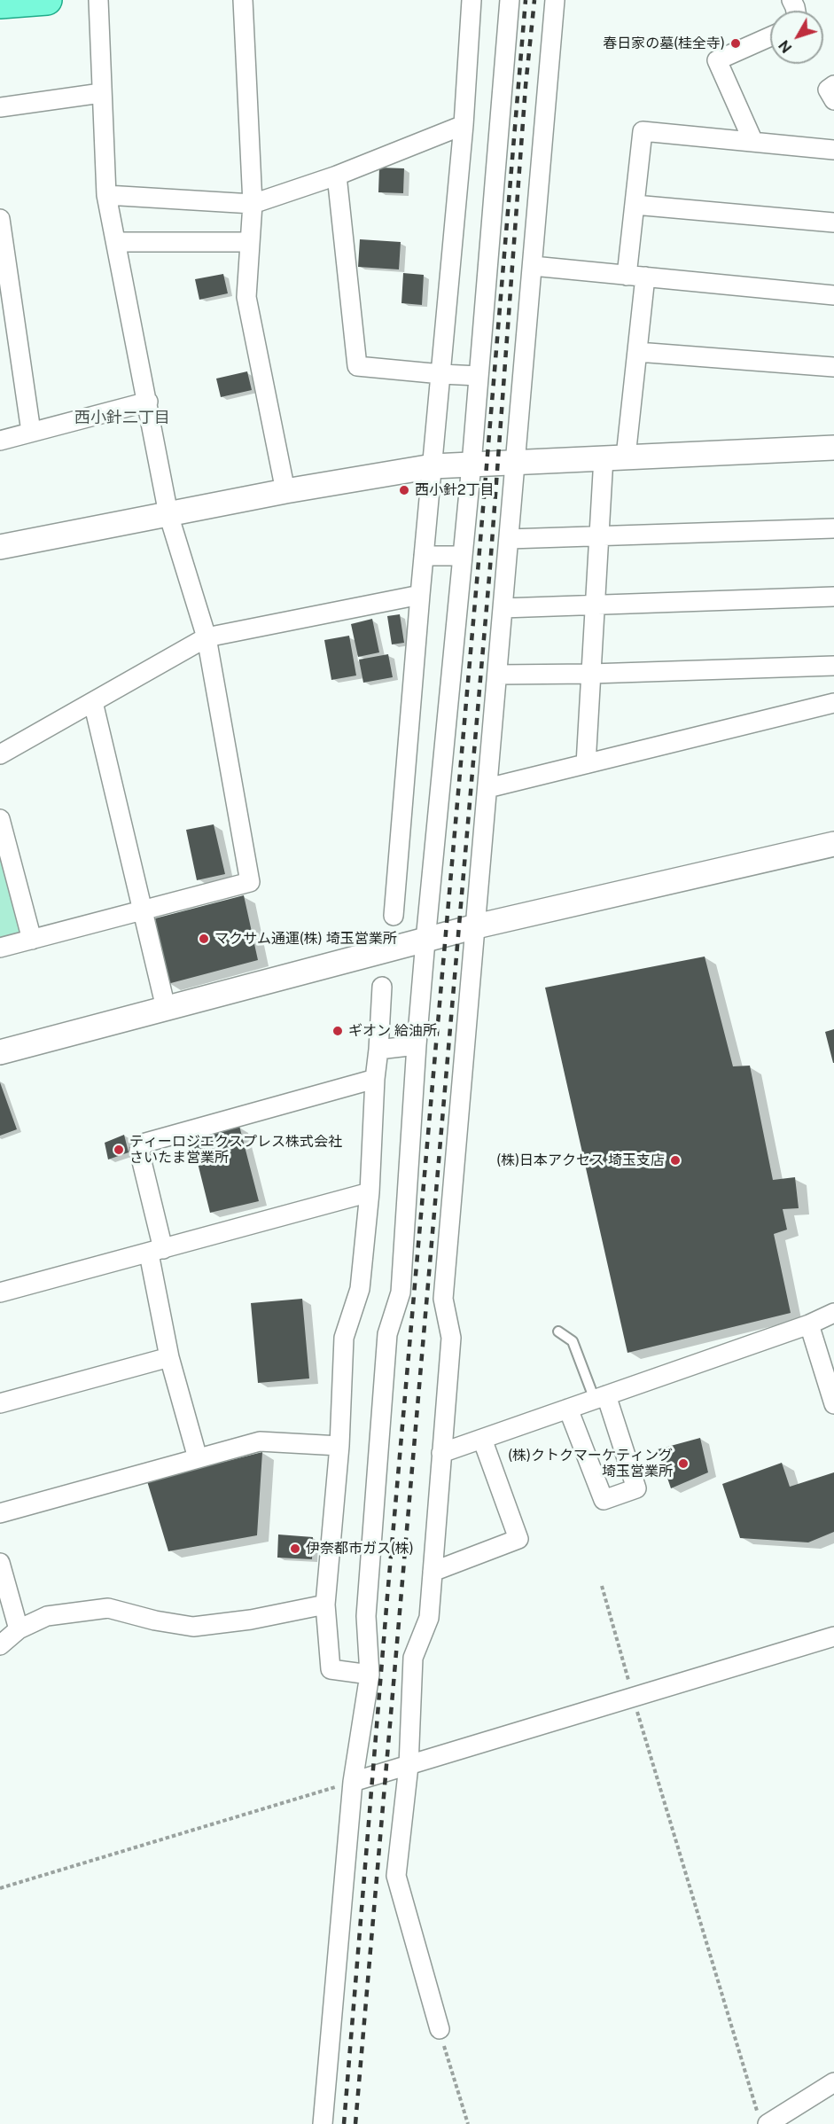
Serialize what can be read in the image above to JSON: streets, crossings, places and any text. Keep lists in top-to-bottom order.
{
  "districts": ["西小針二丁目"],
  "places": [
    "春日家の墓(桂全寺)",
    "西小針2丁目",
    "マクサム通運(株) 埼玉営業所",
    "ギオン 給油所",
    "ティーロジエクスプレス株式会社 さいたま営業所",
    "(株)日本アクセス 埼玉支店",
    "(株)クトクマーケティング 埼玉営業所",
    "伊奈都市ガス(株)"
  ],
  "north": "bottom left"
}
